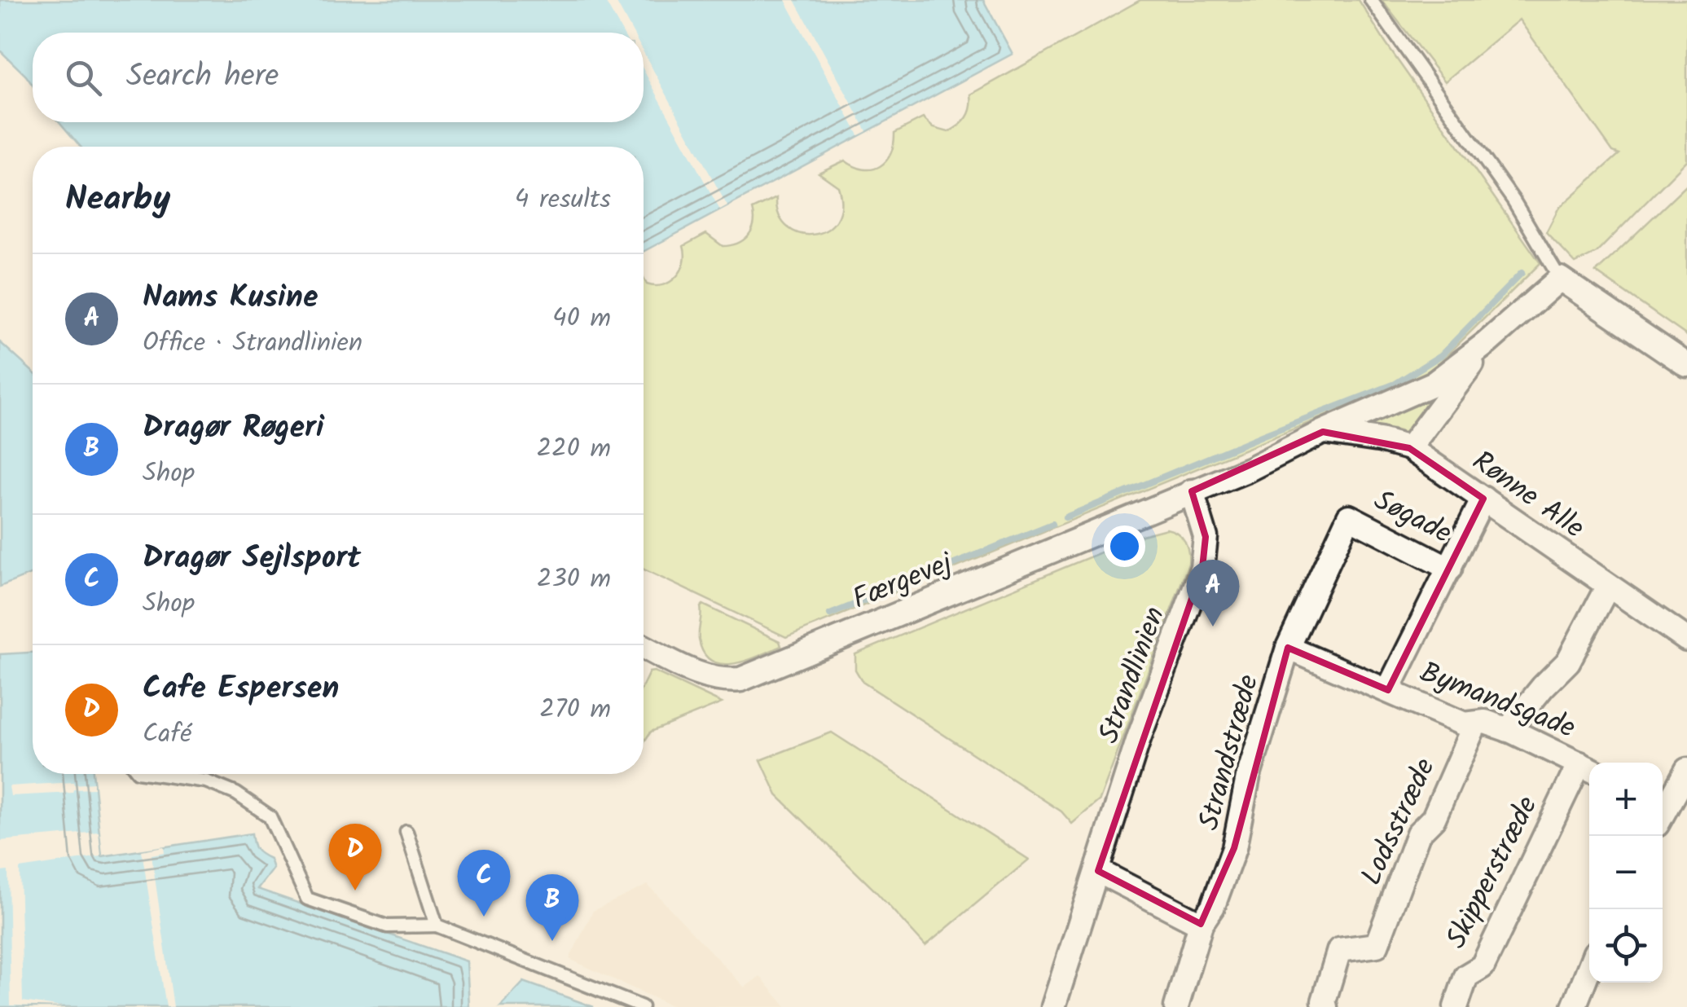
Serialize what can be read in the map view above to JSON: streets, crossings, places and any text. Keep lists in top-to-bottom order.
{
  "streets": {
    "street": [
      "Rønne Alle",
      "Søgade",
      "Færgevej",
      "Strandlinien",
      "Bymandsgade",
      "Strandstræde",
      "Lodsstræde",
      "Skipperstræde"
    ]
  },
  "crossings": [
    ["Søgade", "Strandstræde"],
    ["Færgevej", "Strandlinien"],
    ["Bymandsgade", "Strandstræde"],
    ["Bymandsgade", "Lodsstræde"],
    ["Bymandsgade", "Skipperstræde"]
  ],
  "page": {
    "search": "Search here",
    "heading": ["Nearby", "4 results"],
    "list": [
      {
        "mark": "A",
        "name": "Nams Kusine",
        "note": "Office · Strandlinien",
        "value": "40 m"
      },
      {
        "mark": "B",
        "name": "Dragør Røgeri",
        "note": "Shop",
        "value": "220 m"
      },
      {
        "mark": "C",
        "name": "Dragør Sejlsport",
        "note": "Shop",
        "value": "230 m"
      },
      {
        "mark": "D",
        "name": "Cafe Espersen",
        "note": "Café",
        "value": "270 m"
      }
    ],
    "pins": [
      "A",
      "D",
      "C",
      "B"
    ],
    "map_buttons": ["+", "−"]
  }
}
